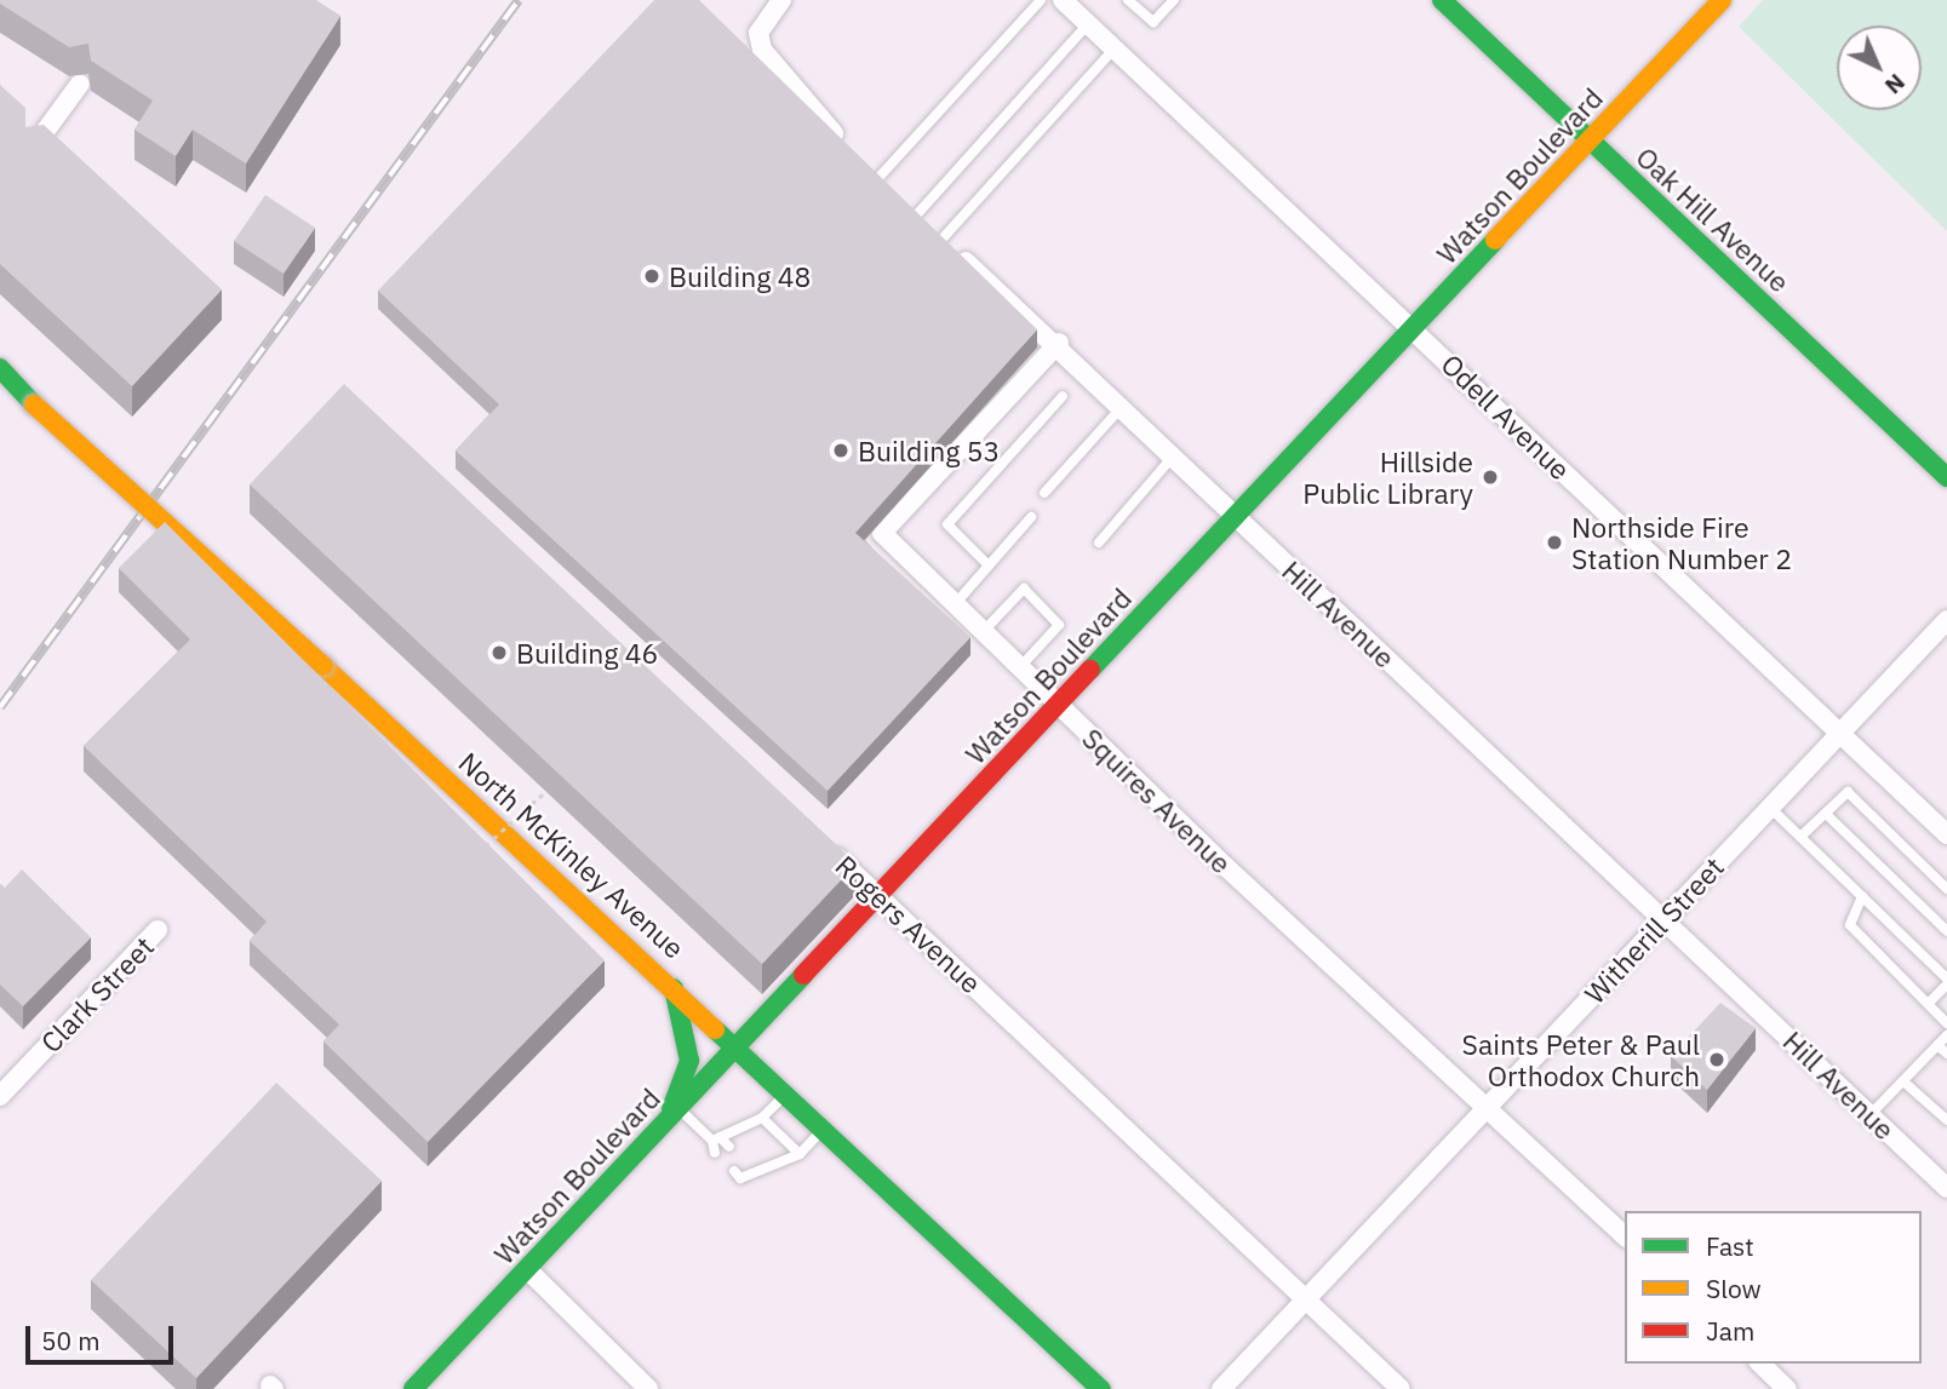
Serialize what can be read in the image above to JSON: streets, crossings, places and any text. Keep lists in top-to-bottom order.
{
  "streets": {
    "street": [
      "Watson Boulevard",
      "Oak Hill Avenue",
      "Odell Avenue",
      "Hill Avenue",
      "Squires Avenue",
      "North McKinley Avenue",
      "Rogers Avenue",
      "Witherill Street",
      "Clark Street"
    ]
  },
  "crossings": [
    ["Watson Boulevard", "Oak Hill Avenue"],
    ["Watson Boulevard", "Odell Avenue"],
    ["Watson Boulevard", "Hill Avenue"],
    ["Watson Boulevard", "Squires Avenue"],
    ["Watson Boulevard", "North McKinley Avenue"],
    ["Watson Boulevard", "Rogers Avenue"],
    ["Odell Avenue", "Witherill Street"],
    ["Hill Avenue", "Squires Avenue"],
    ["Hill Avenue", "Witherill Street"],
    ["Squires Avenue", "Witherill Street"],
    ["Rogers Avenue", "Witherill Street"]
  ],
  "places": [
    "Building 48",
    "Building 53",
    "Hillside Public Library",
    "Northside Fire Station Number 2",
    "Building 46",
    "Saints Peter & Paul Orthodox Church"
  ],
  "legend": ["Fast", "Slow", "Jam"],
  "scale_bar": "50 m",
  "north": "bottom right"
}
